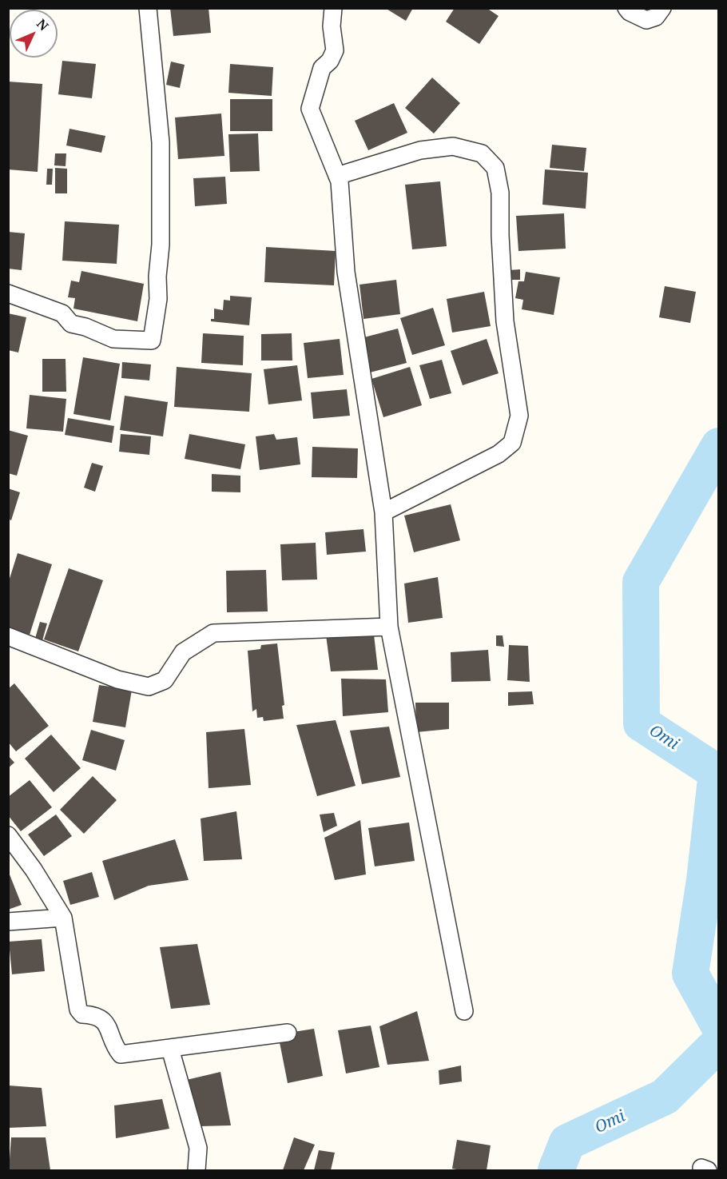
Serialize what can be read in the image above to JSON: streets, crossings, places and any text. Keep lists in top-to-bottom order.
{
  "water": ["Omi"],
  "north": "top right"
}
